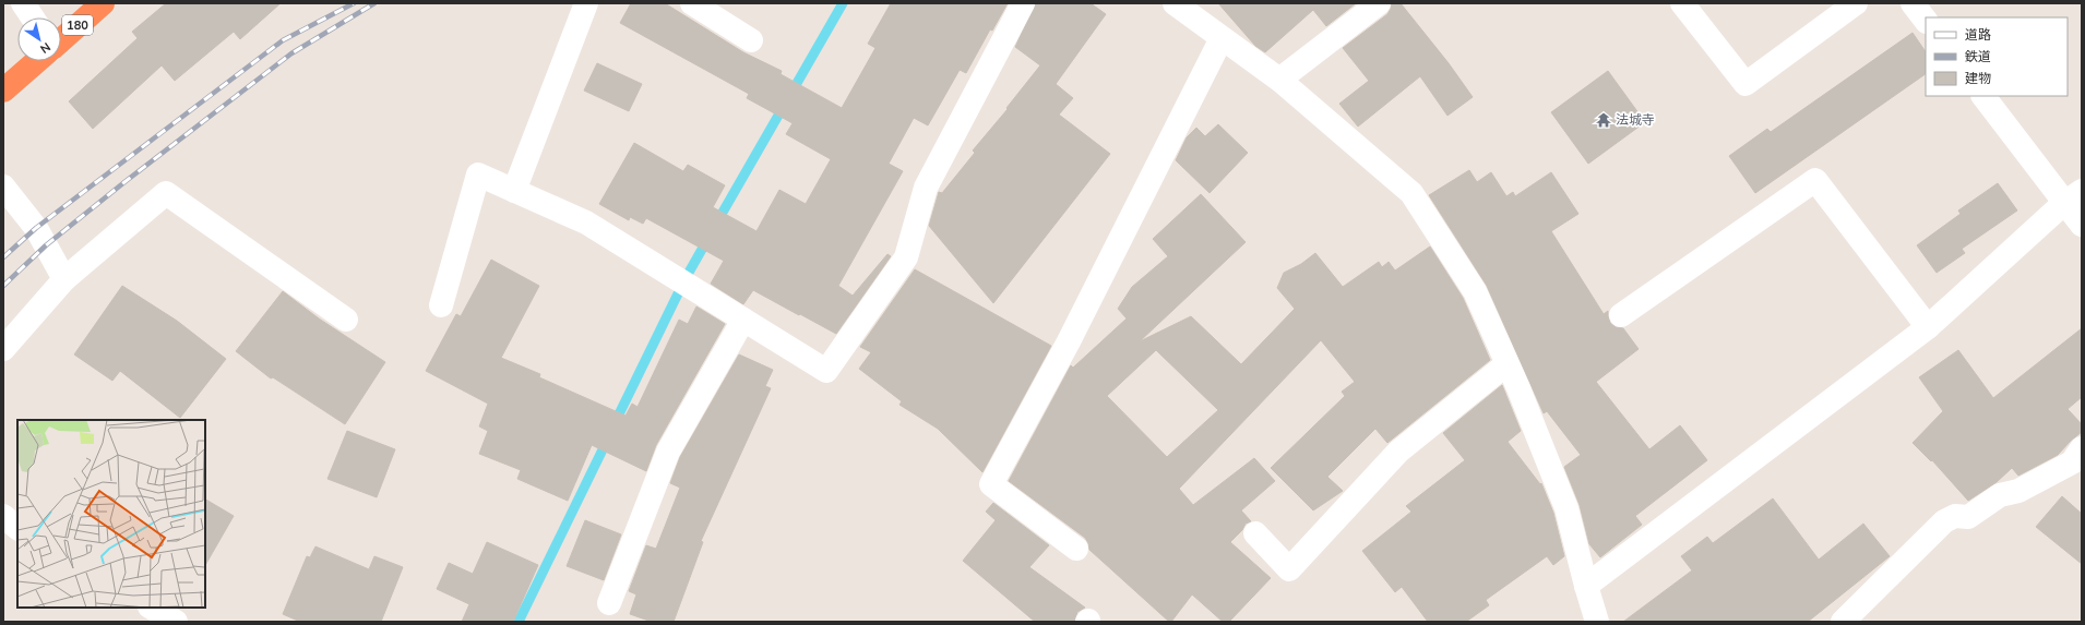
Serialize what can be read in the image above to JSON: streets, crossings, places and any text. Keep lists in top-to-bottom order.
{
  "streets": {
    "highway": ["180"]
  },
  "places": {
    "temple": ["法城寺"]
  },
  "legend": ["道路", "鉄道", "建物"],
  "north": "bottom right"
}
